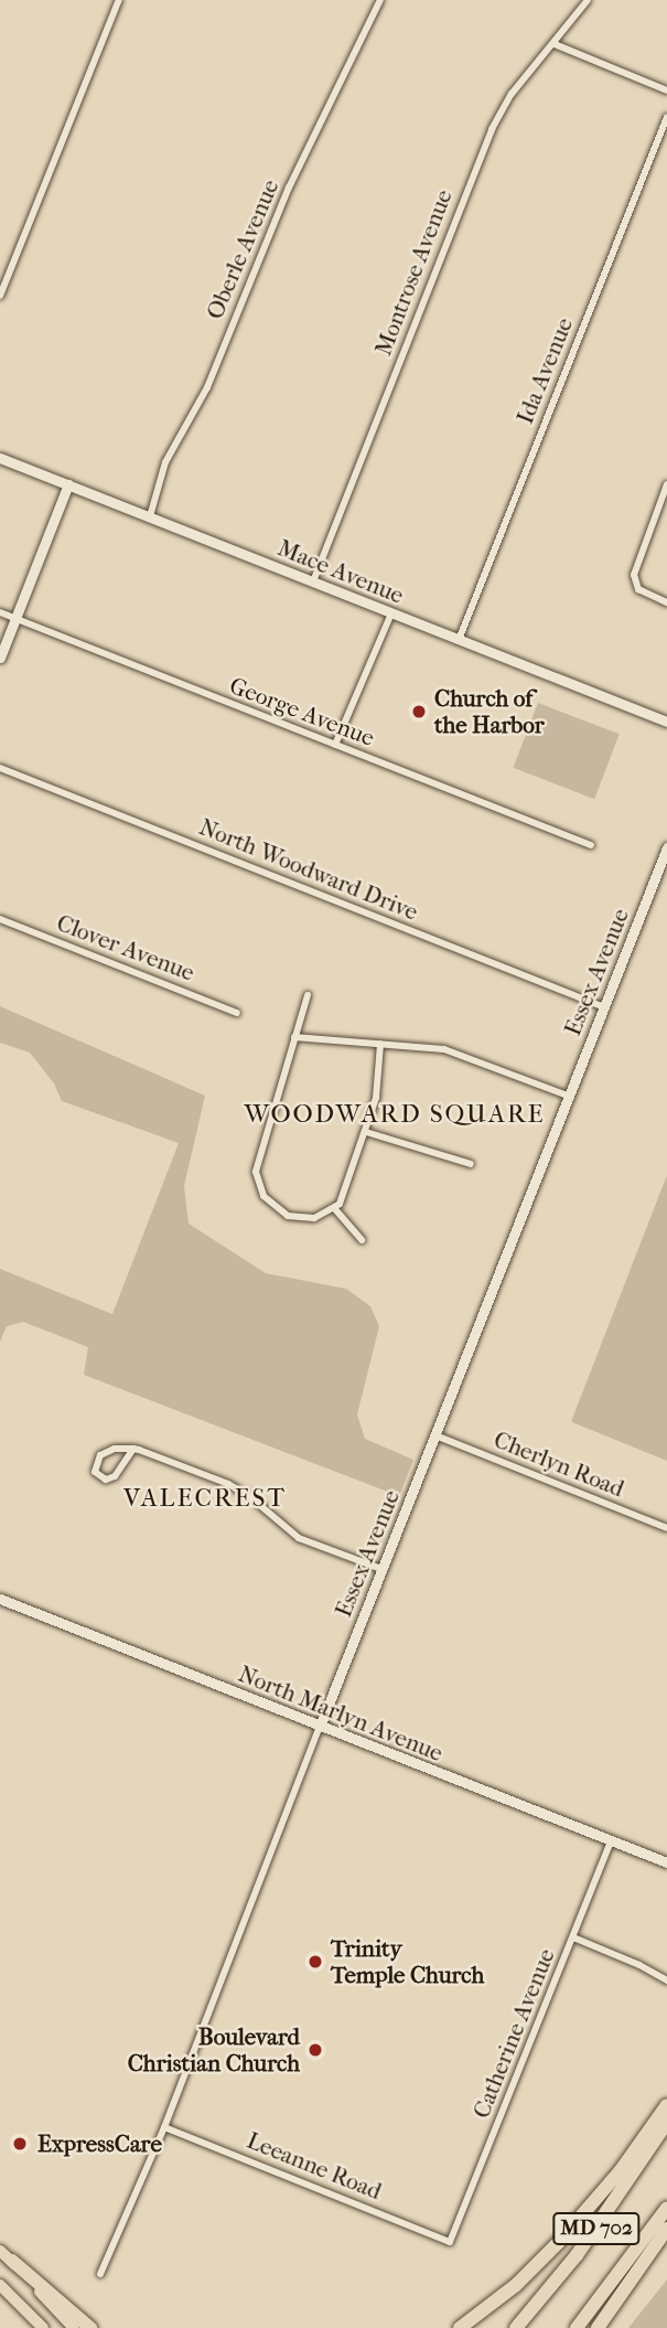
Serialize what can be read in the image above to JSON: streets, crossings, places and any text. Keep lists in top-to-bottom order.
{
  "streets": {
    "highway": ["MD 702"],
    "street": [
      "Oberle Avenue",
      "Montrose Avenue",
      "Ida Avenue",
      "Mace Avenue",
      "George Avenue",
      "North Woodward Drive",
      "Clover Avenue",
      "Essex Avenue",
      "Cherlyn Road",
      "North Marlyn Avenue",
      "Catherine Avenue",
      "Leeanne Road"
    ]
  },
  "crossings": [
    ["Oberle Avenue", "Mace Avenue"],
    ["Montrose Avenue", "Mace Avenue"],
    ["Ida Avenue", "Mace Avenue"],
    ["North Woodward Drive", "Essex Avenue"],
    ["Essex Avenue", "Cherlyn Road"],
    ["Essex Avenue", "North Marlyn Avenue"],
    ["Essex Avenue", "Leeanne Road"],
    ["North Marlyn Avenue", "Catherine Avenue"],
    ["Catherine Avenue", "Leeanne Road"]
  ],
  "districts": ["WOODWARD SQUARE", "VALECREST"],
  "places": [
    "Church of the Harbor",
    "Trinity Temple Church",
    "Boulevard Christian Church",
    "ExpressCare"
  ]
}
